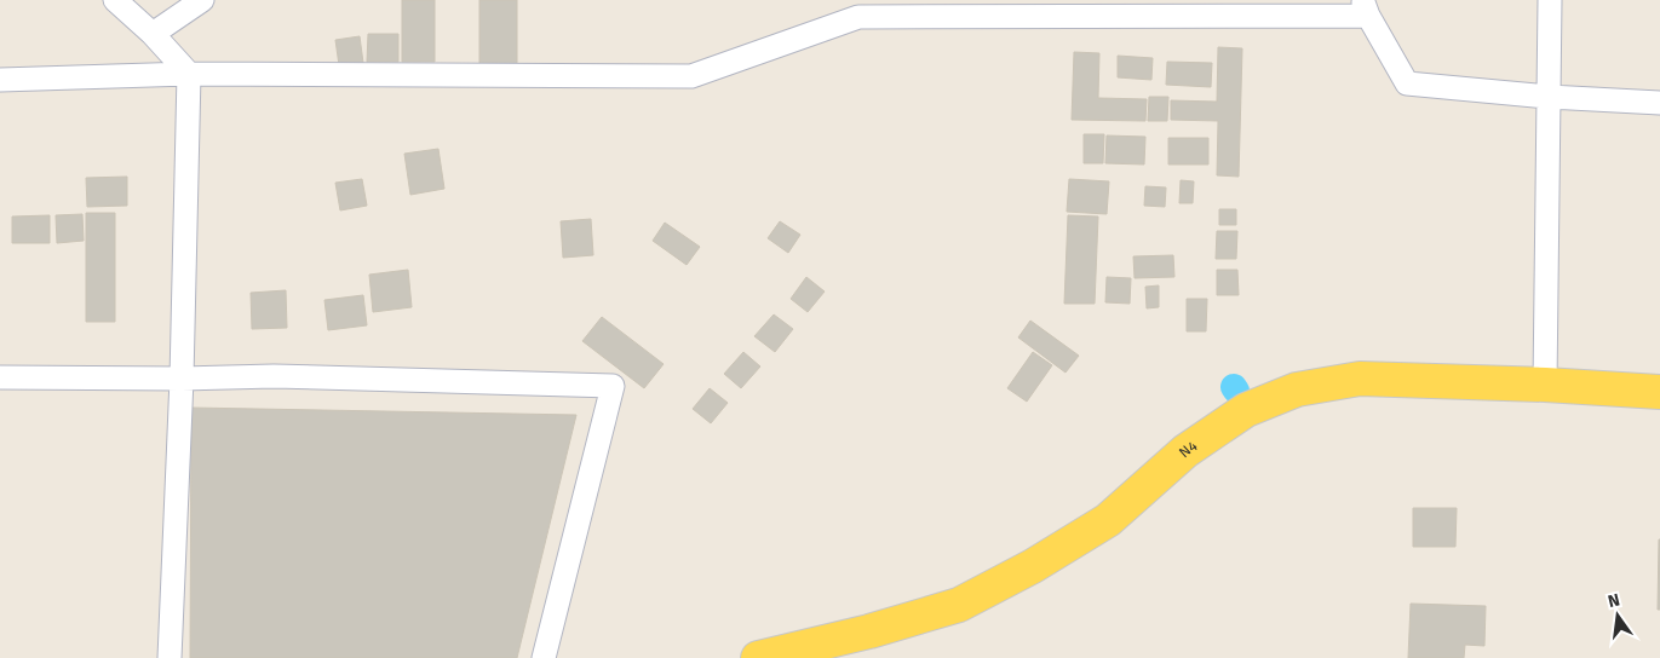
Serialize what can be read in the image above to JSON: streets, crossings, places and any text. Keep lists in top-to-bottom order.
{
  "streets": {
    "main road": ["N4"]
  },
  "north": "top"
}
